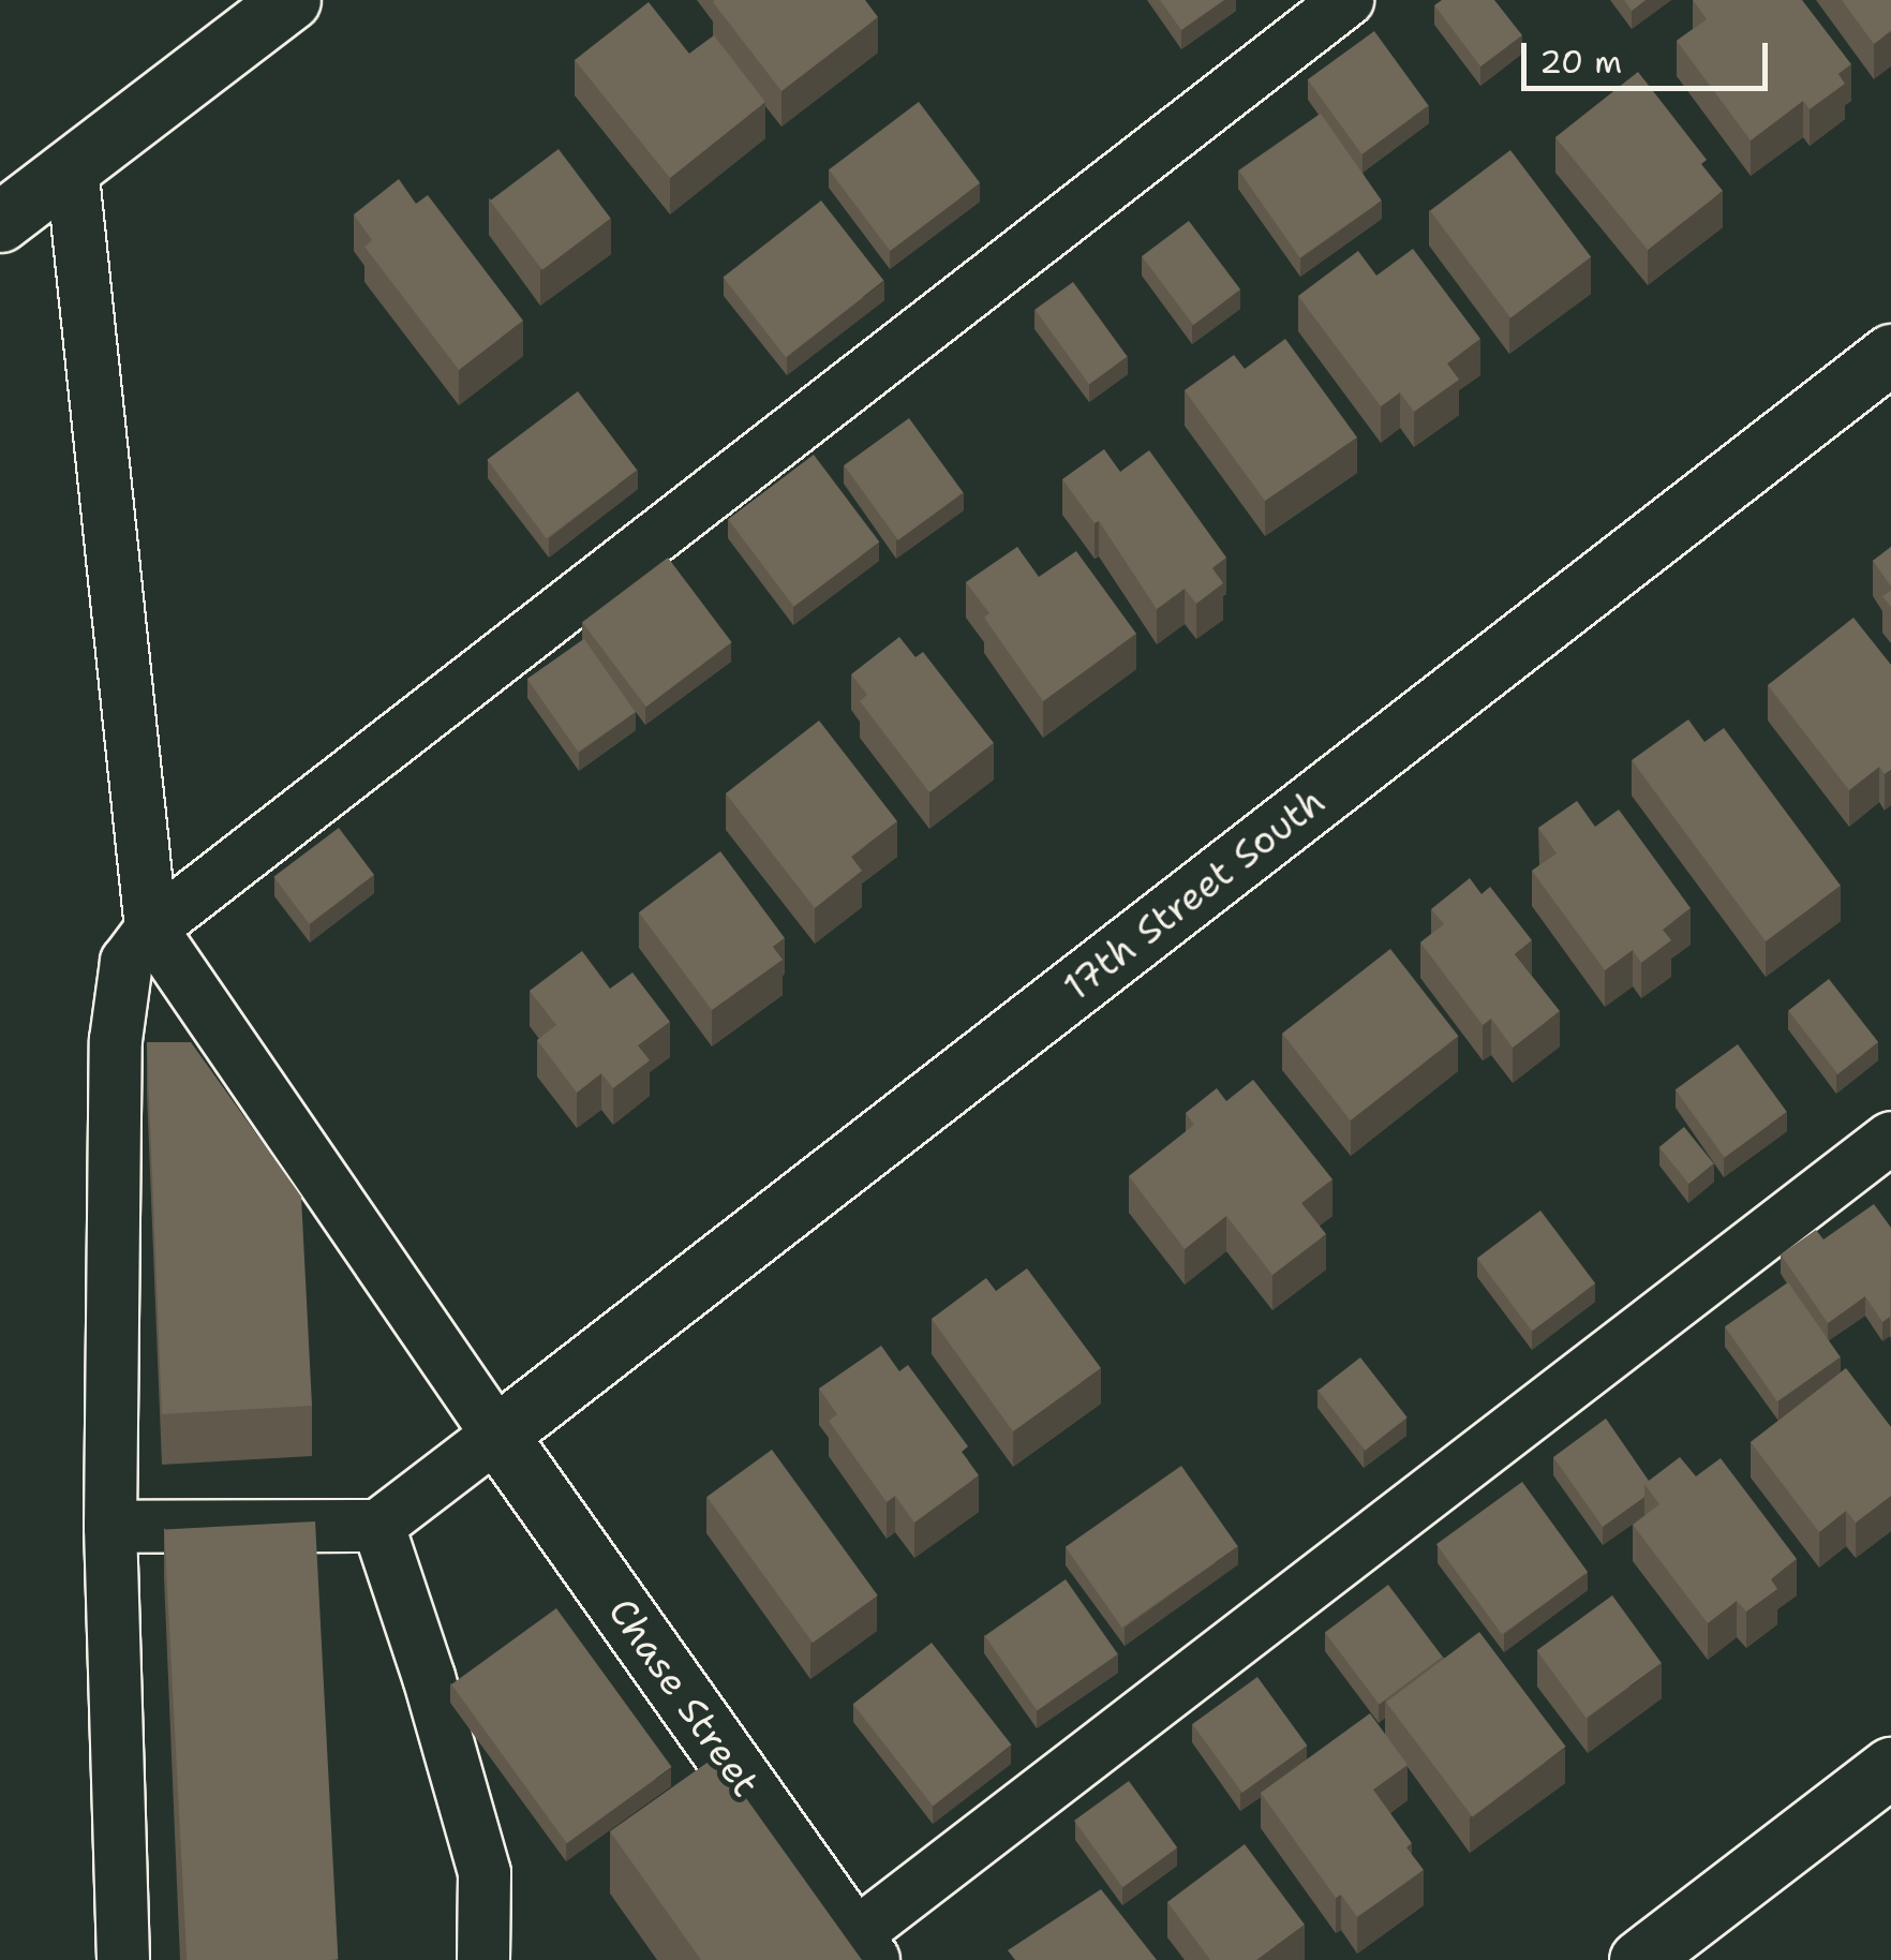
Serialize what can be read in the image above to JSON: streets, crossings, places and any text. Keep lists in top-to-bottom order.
{
  "streets": {
    "street": ["17th Street South", "Chase Street"]
  },
  "crossings": [
    ["17th Street South", "Chase Street"]
  ],
  "scale_bar": "20 m"
}
